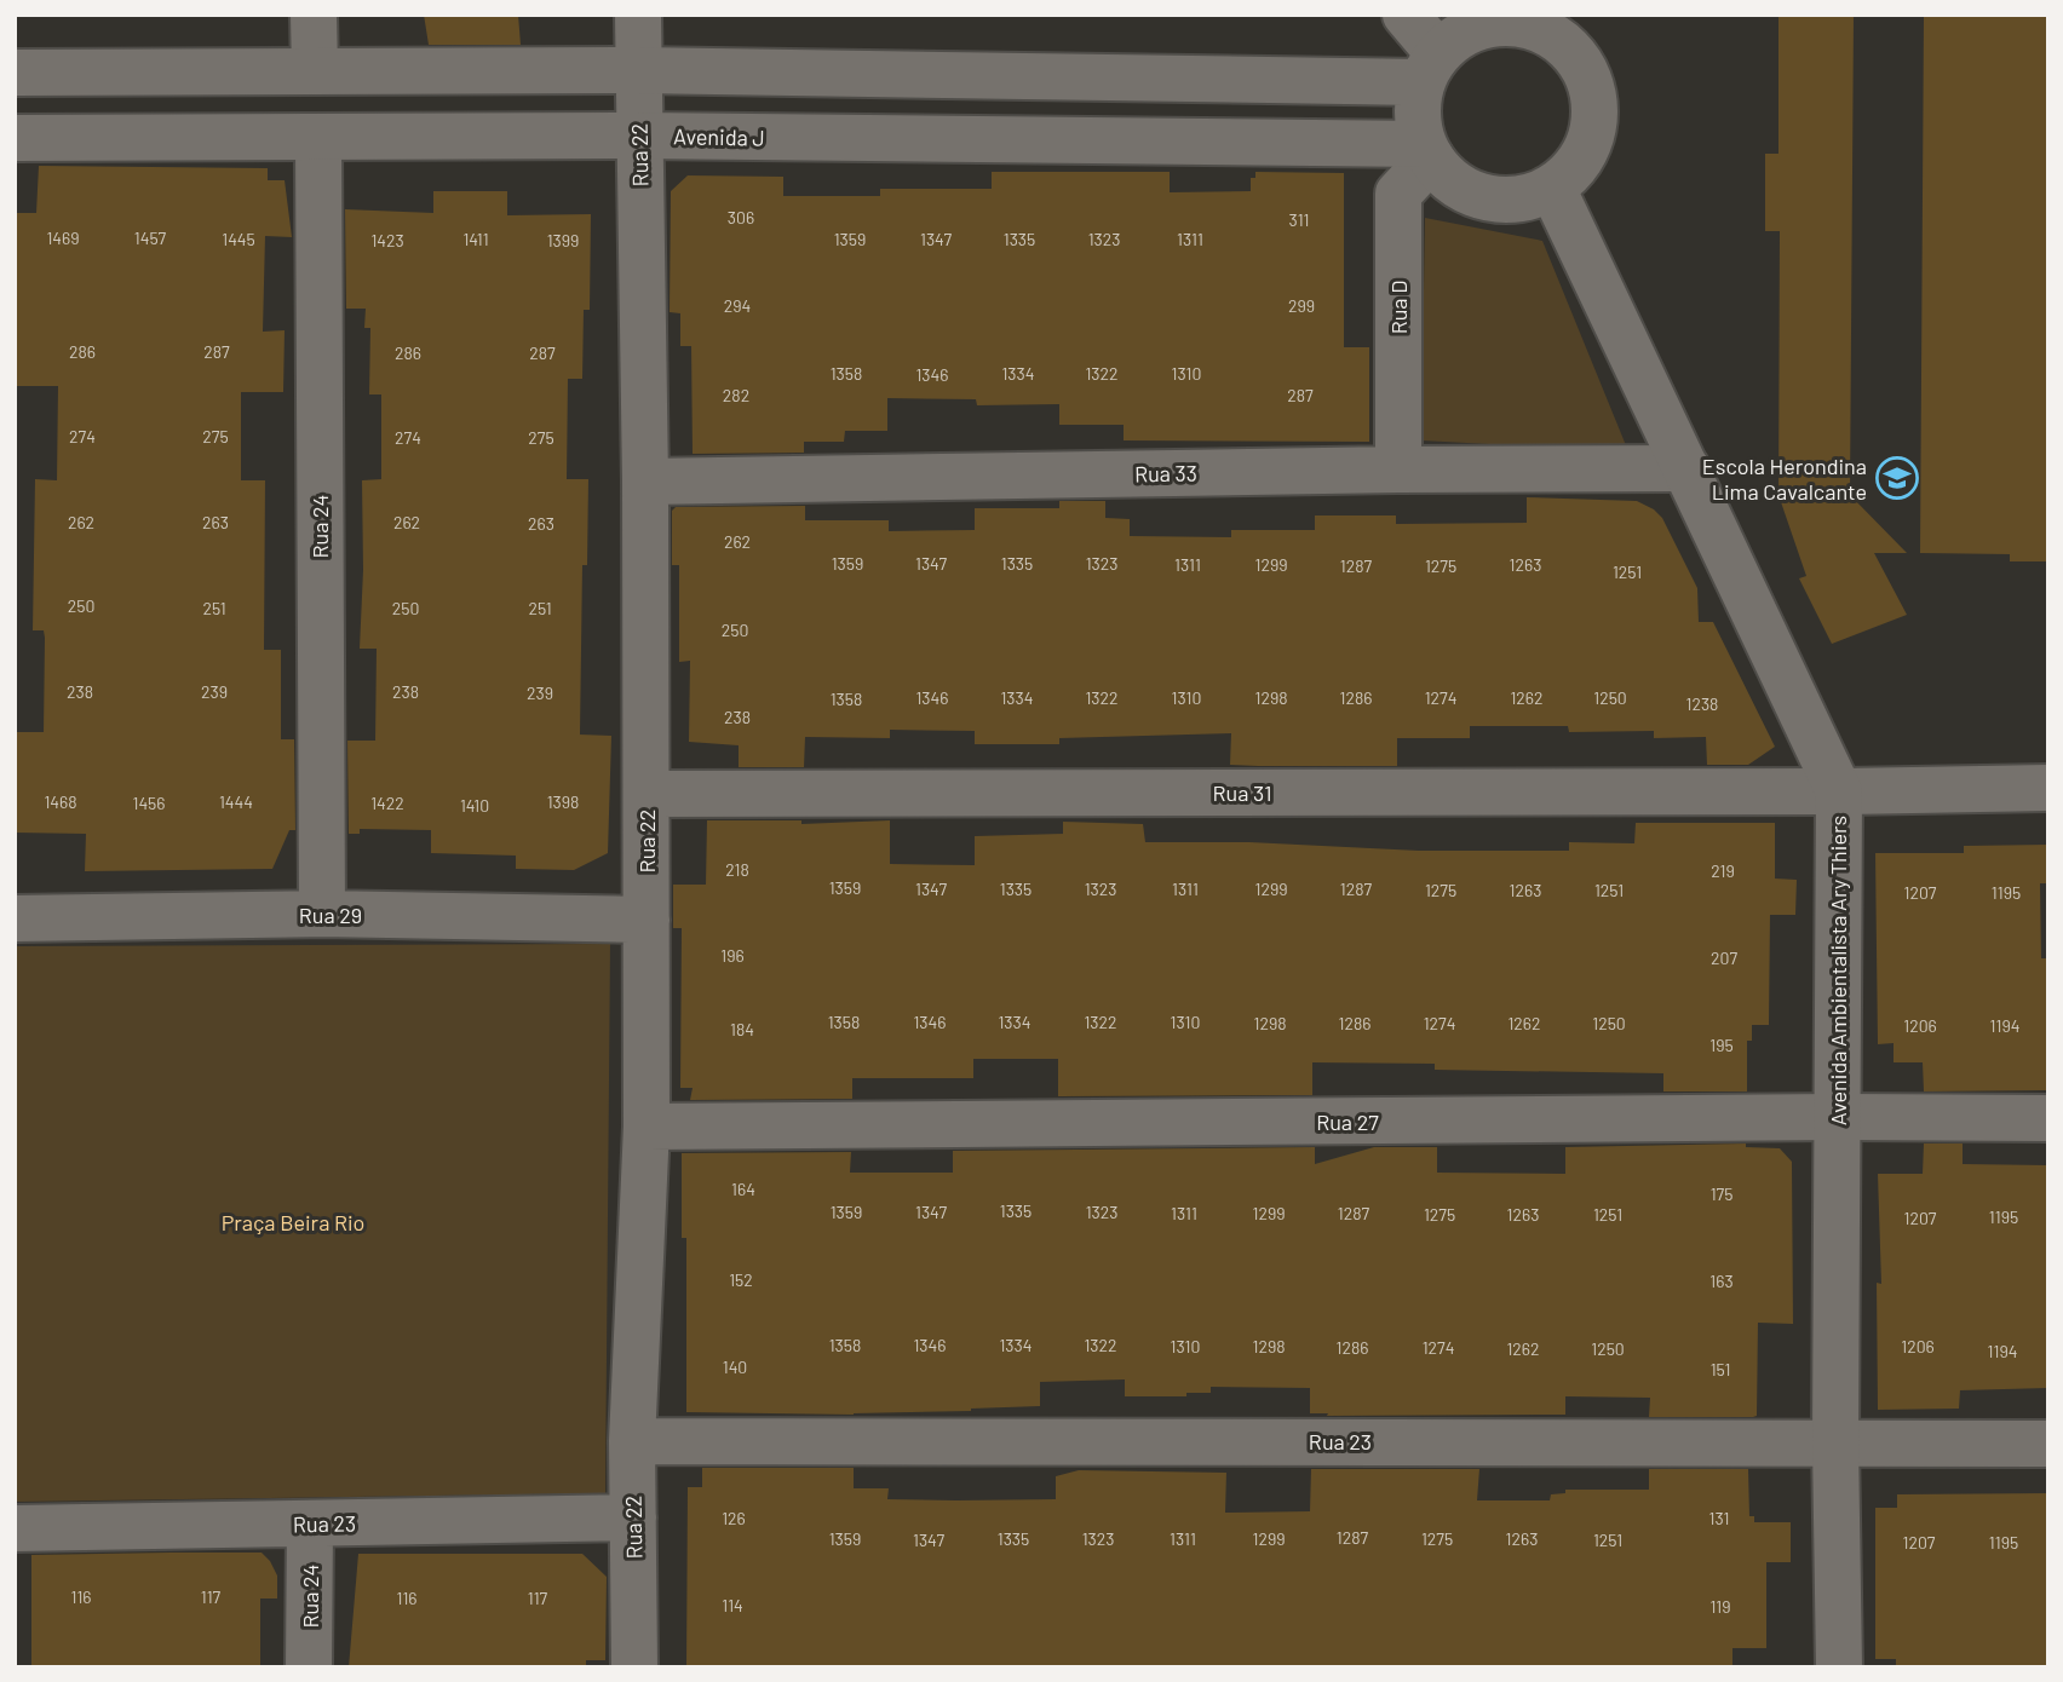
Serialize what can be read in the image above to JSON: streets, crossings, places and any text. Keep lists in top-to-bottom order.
{
  "streets": {
    "street": [
      "Avenida J",
      "Rua 22",
      "Rua D",
      "Rua 33",
      "Rua 24",
      "Rua 31",
      "Rua 29",
      "Avenida Ambientalista Ary Thiers",
      "Rua 27",
      "Rua 23"
    ]
  },
  "crossings": [
    ["Avenida J", "Rua 22"],
    ["Avenida J", "Rua D"],
    ["Avenida J", "Rua 24"],
    ["Avenida J", "Avenida Ambientalista Ary Thiers"],
    ["Rua 22", "Rua 33"],
    ["Rua 22", "Rua 31"],
    ["Rua 22", "Rua 29"],
    ["Rua 22", "Rua 27"],
    ["Rua 22", "Rua 23"],
    ["Rua D", "Rua 33"],
    ["Rua D", "Avenida Ambientalista Ary Thiers"],
    ["Rua 33", "Avenida Ambientalista Ary Thiers"],
    ["Rua 24", "Rua 29"],
    ["Rua 24", "Rua 23"],
    ["Rua 31", "Avenida Ambientalista Ary Thiers"],
    ["Avenida Ambientalista Ary Thiers", "Rua 27"],
    ["Avenida Ambientalista Ary Thiers", "Rua 23"]
  ],
  "parks": ["Praça Beira Rio"],
  "places": {
    "school or university": ["Escola Herondina Lima Cavalcante"]
  },
  "house_numbers": [
    "306",
    "311",
    "1469",
    "1457",
    "1445",
    "1411",
    "1359",
    "1347",
    "1335",
    "1323",
    "1311",
    "1423",
    "1399",
    "294",
    "299",
    "286",
    "287",
    "286",
    "287",
    "1358",
    "1334",
    "1322",
    "1310",
    "1346",
    "282",
    "287",
    "274",
    "275",
    "274",
    "275",
    "262",
    "263",
    "262",
    "263",
    "262",
    "1359",
    "1347",
    "1335",
    "1323",
    "1311",
    "1299",
    "1263",
    "1287",
    "1275",
    "1251",
    "250",
    "251",
    "250",
    "251",
    "250",
    "238",
    "239",
    "238",
    "239",
    "1346",
    "1334",
    "1322",
    "1310",
    "1298",
    "1286",
    "1274",
    "1262",
    "1250",
    "1358",
    "1238",
    "238",
    "1468",
    "1444",
    "1398",
    "1456",
    "1422",
    "1410",
    "218",
    "219",
    "1359",
    "1347",
    "1335",
    "1323",
    "1311",
    "1299",
    "1287",
    "1275",
    "1263",
    "1251",
    "1207",
    "1195",
    "196",
    "207",
    "1358",
    "1346",
    "1334",
    "1322",
    "1310",
    "1298",
    "1286",
    "1274",
    "1262",
    "1250",
    "1206",
    "1194",
    "184",
    "195",
    "164",
    "175",
    "1335",
    "1359",
    "1347",
    "1323",
    "1311",
    "1299",
    "1287",
    "1275",
    "1263",
    "1251",
    "1195",
    "1207",
    "152",
    "163",
    "1358",
    "1346",
    "1334",
    "1322",
    "1310",
    "1298",
    "1206",
    "1286",
    "1274",
    "1262",
    "1250",
    "1194",
    "140",
    "151",
    "126",
    "131",
    "1287",
    "1359",
    "1335",
    "1323",
    "1311",
    "1299",
    "1275",
    "1263",
    "1347",
    "1251",
    "1207",
    "1195",
    "116",
    "117",
    "116",
    "117",
    "114",
    "119"
  ]
}
